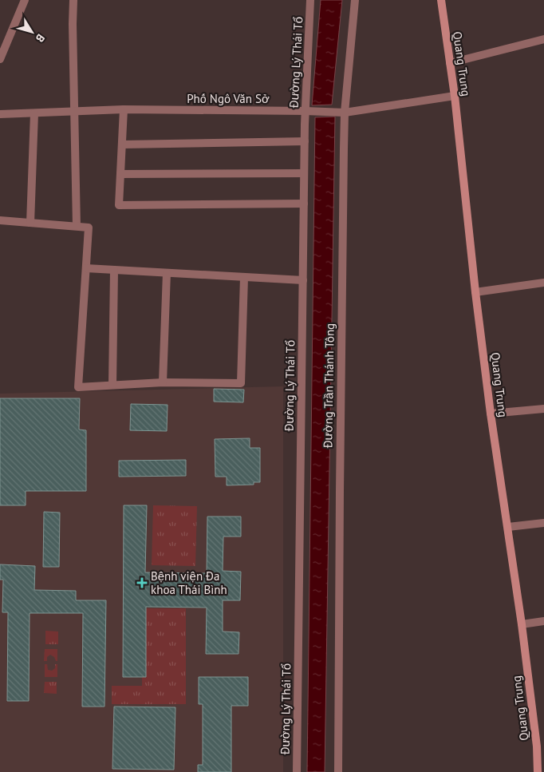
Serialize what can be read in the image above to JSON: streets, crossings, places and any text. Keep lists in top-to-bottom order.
{
  "streets": {
    "main road": ["Quang Trung"],
    "street": ["Đường Lý Thái Tổ", "Phố Ngô Văn Sở", "Đường Trần Thánh Tông"]
  },
  "crossings": [
    ["Đường Lý Thái Tổ", "Phố Ngô Văn Sở"],
    ["Quang Trung", "Phố Ngô Văn Sở"],
    ["Phố Ngô Văn Sở", "Đường Trần Thánh Tông"]
  ],
  "places": {
    "health": ["Bệnh viện Đa khoa Thái Bình"]
  },
  "north": "bottom right"
}
